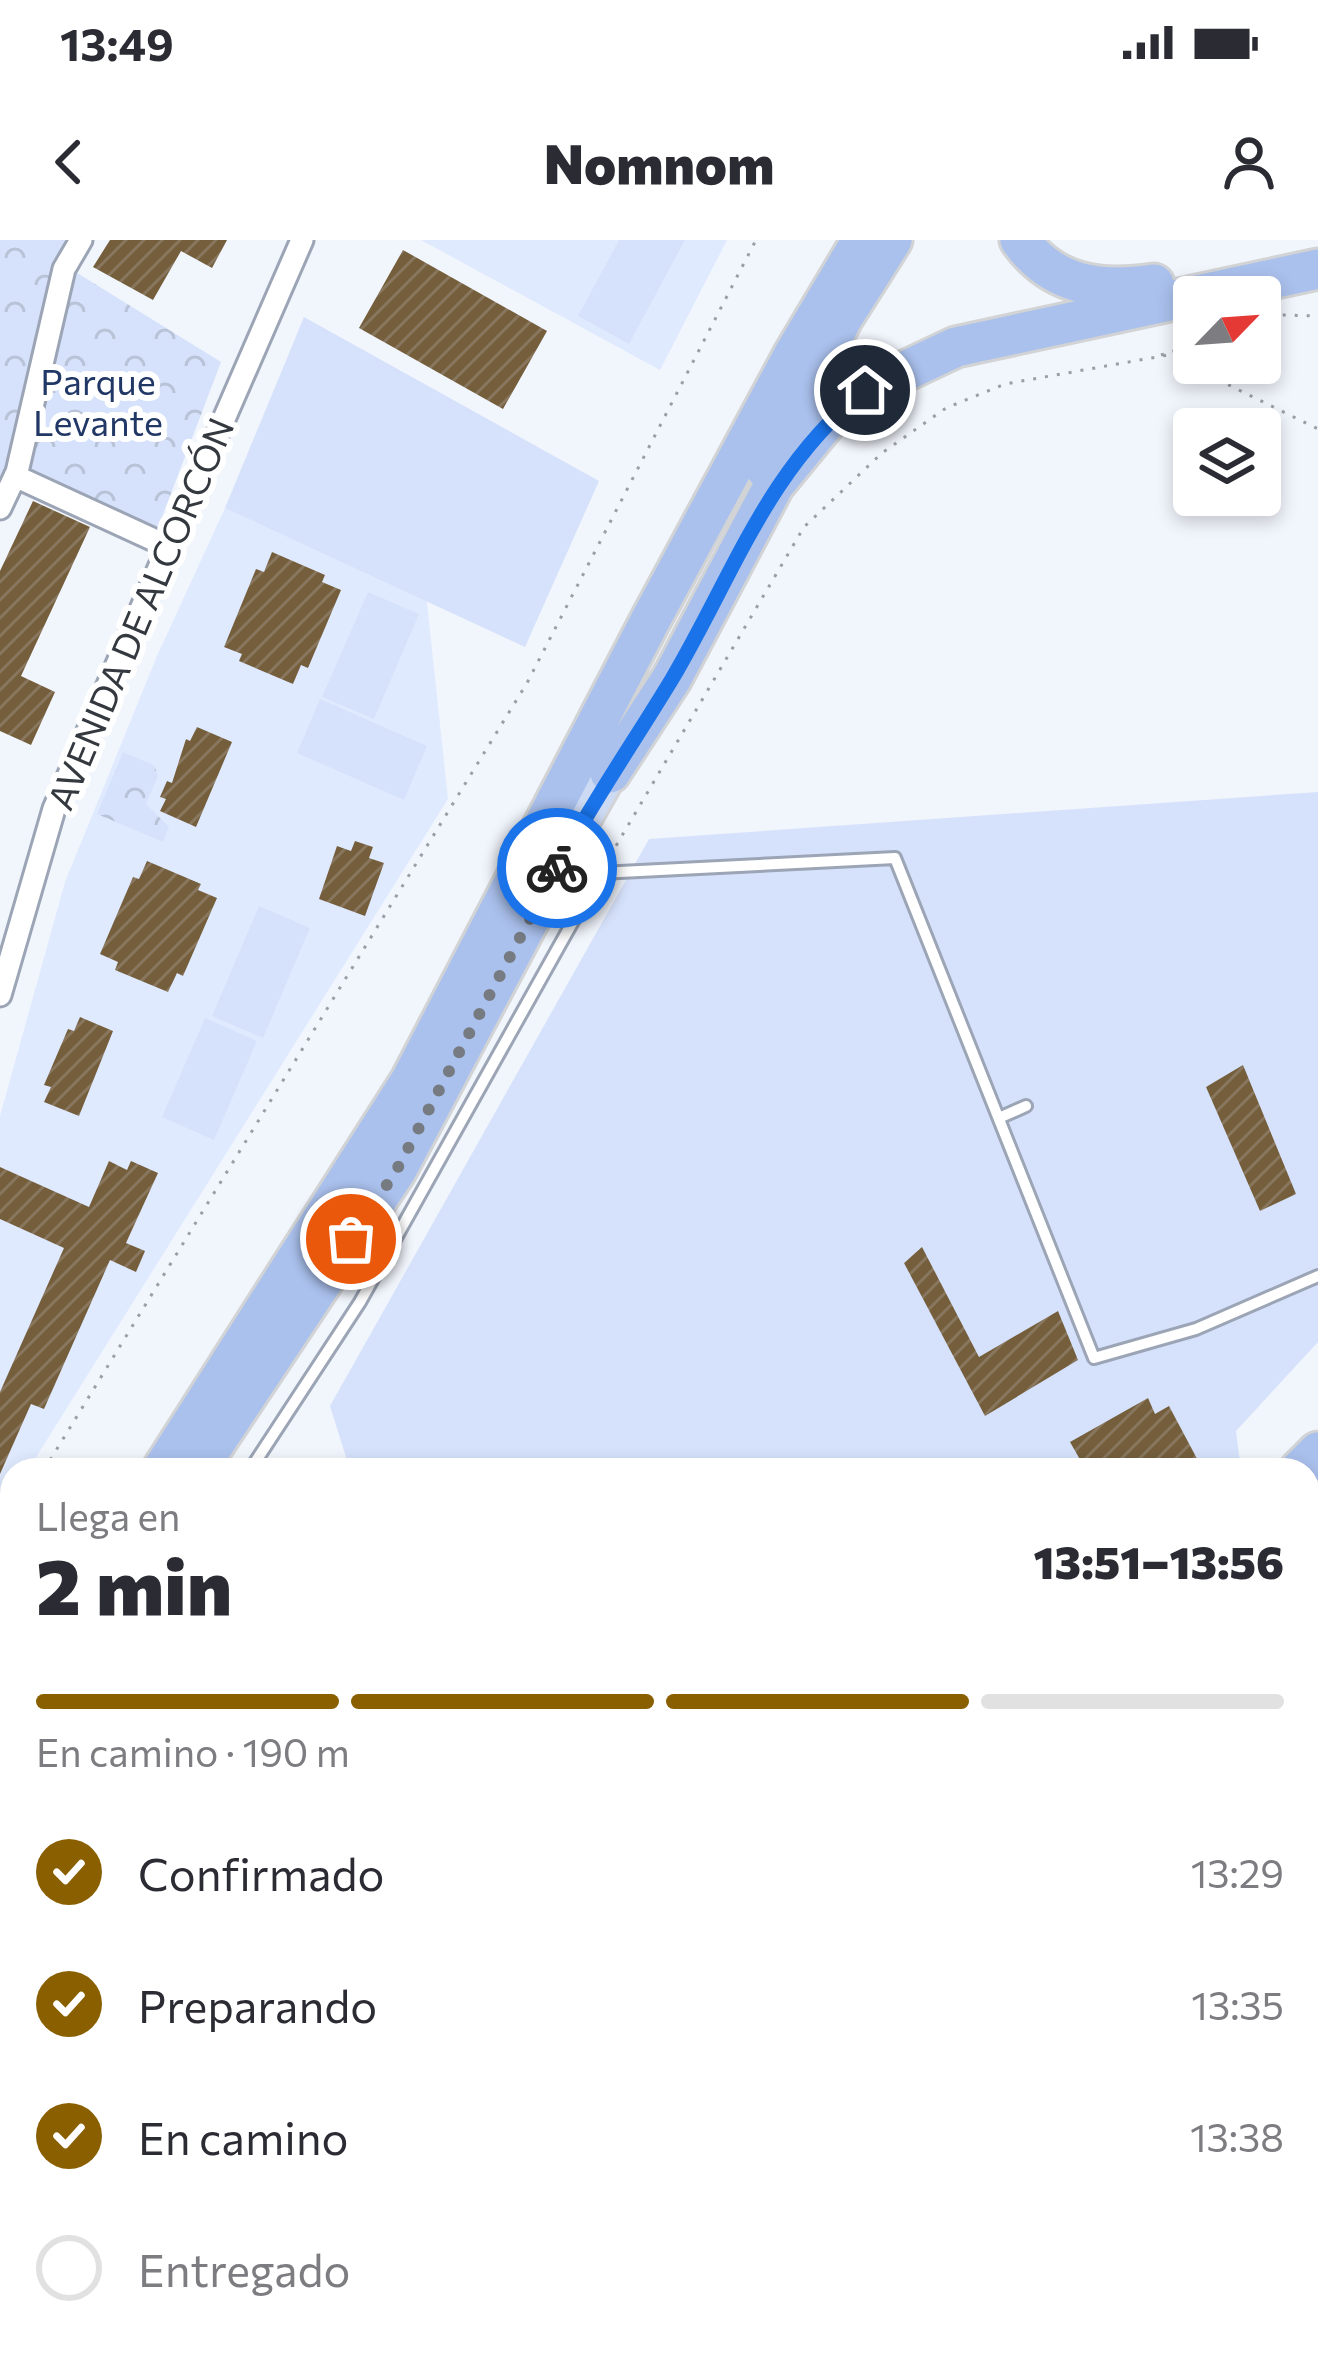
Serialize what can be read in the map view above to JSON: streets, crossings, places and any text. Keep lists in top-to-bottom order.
{
  "streets": {
    "street": ["AVENIDA DE ALCORCÓN"]
  },
  "parks": ["Parque Levante"],
  "north": "top right",
  "page": {
    "status": "13:49",
    "header": "Nomnom",
    "heading": ["2 min", "Llega en", "13:51–13:56"],
    "bar": "En camino · 190 m",
    "list": [
      ["Confirmado", "13:29"],
      ["Preparando", "13:35"],
      ["En camino", "13:38"],
      "Entregado"
    ]
  }
}
